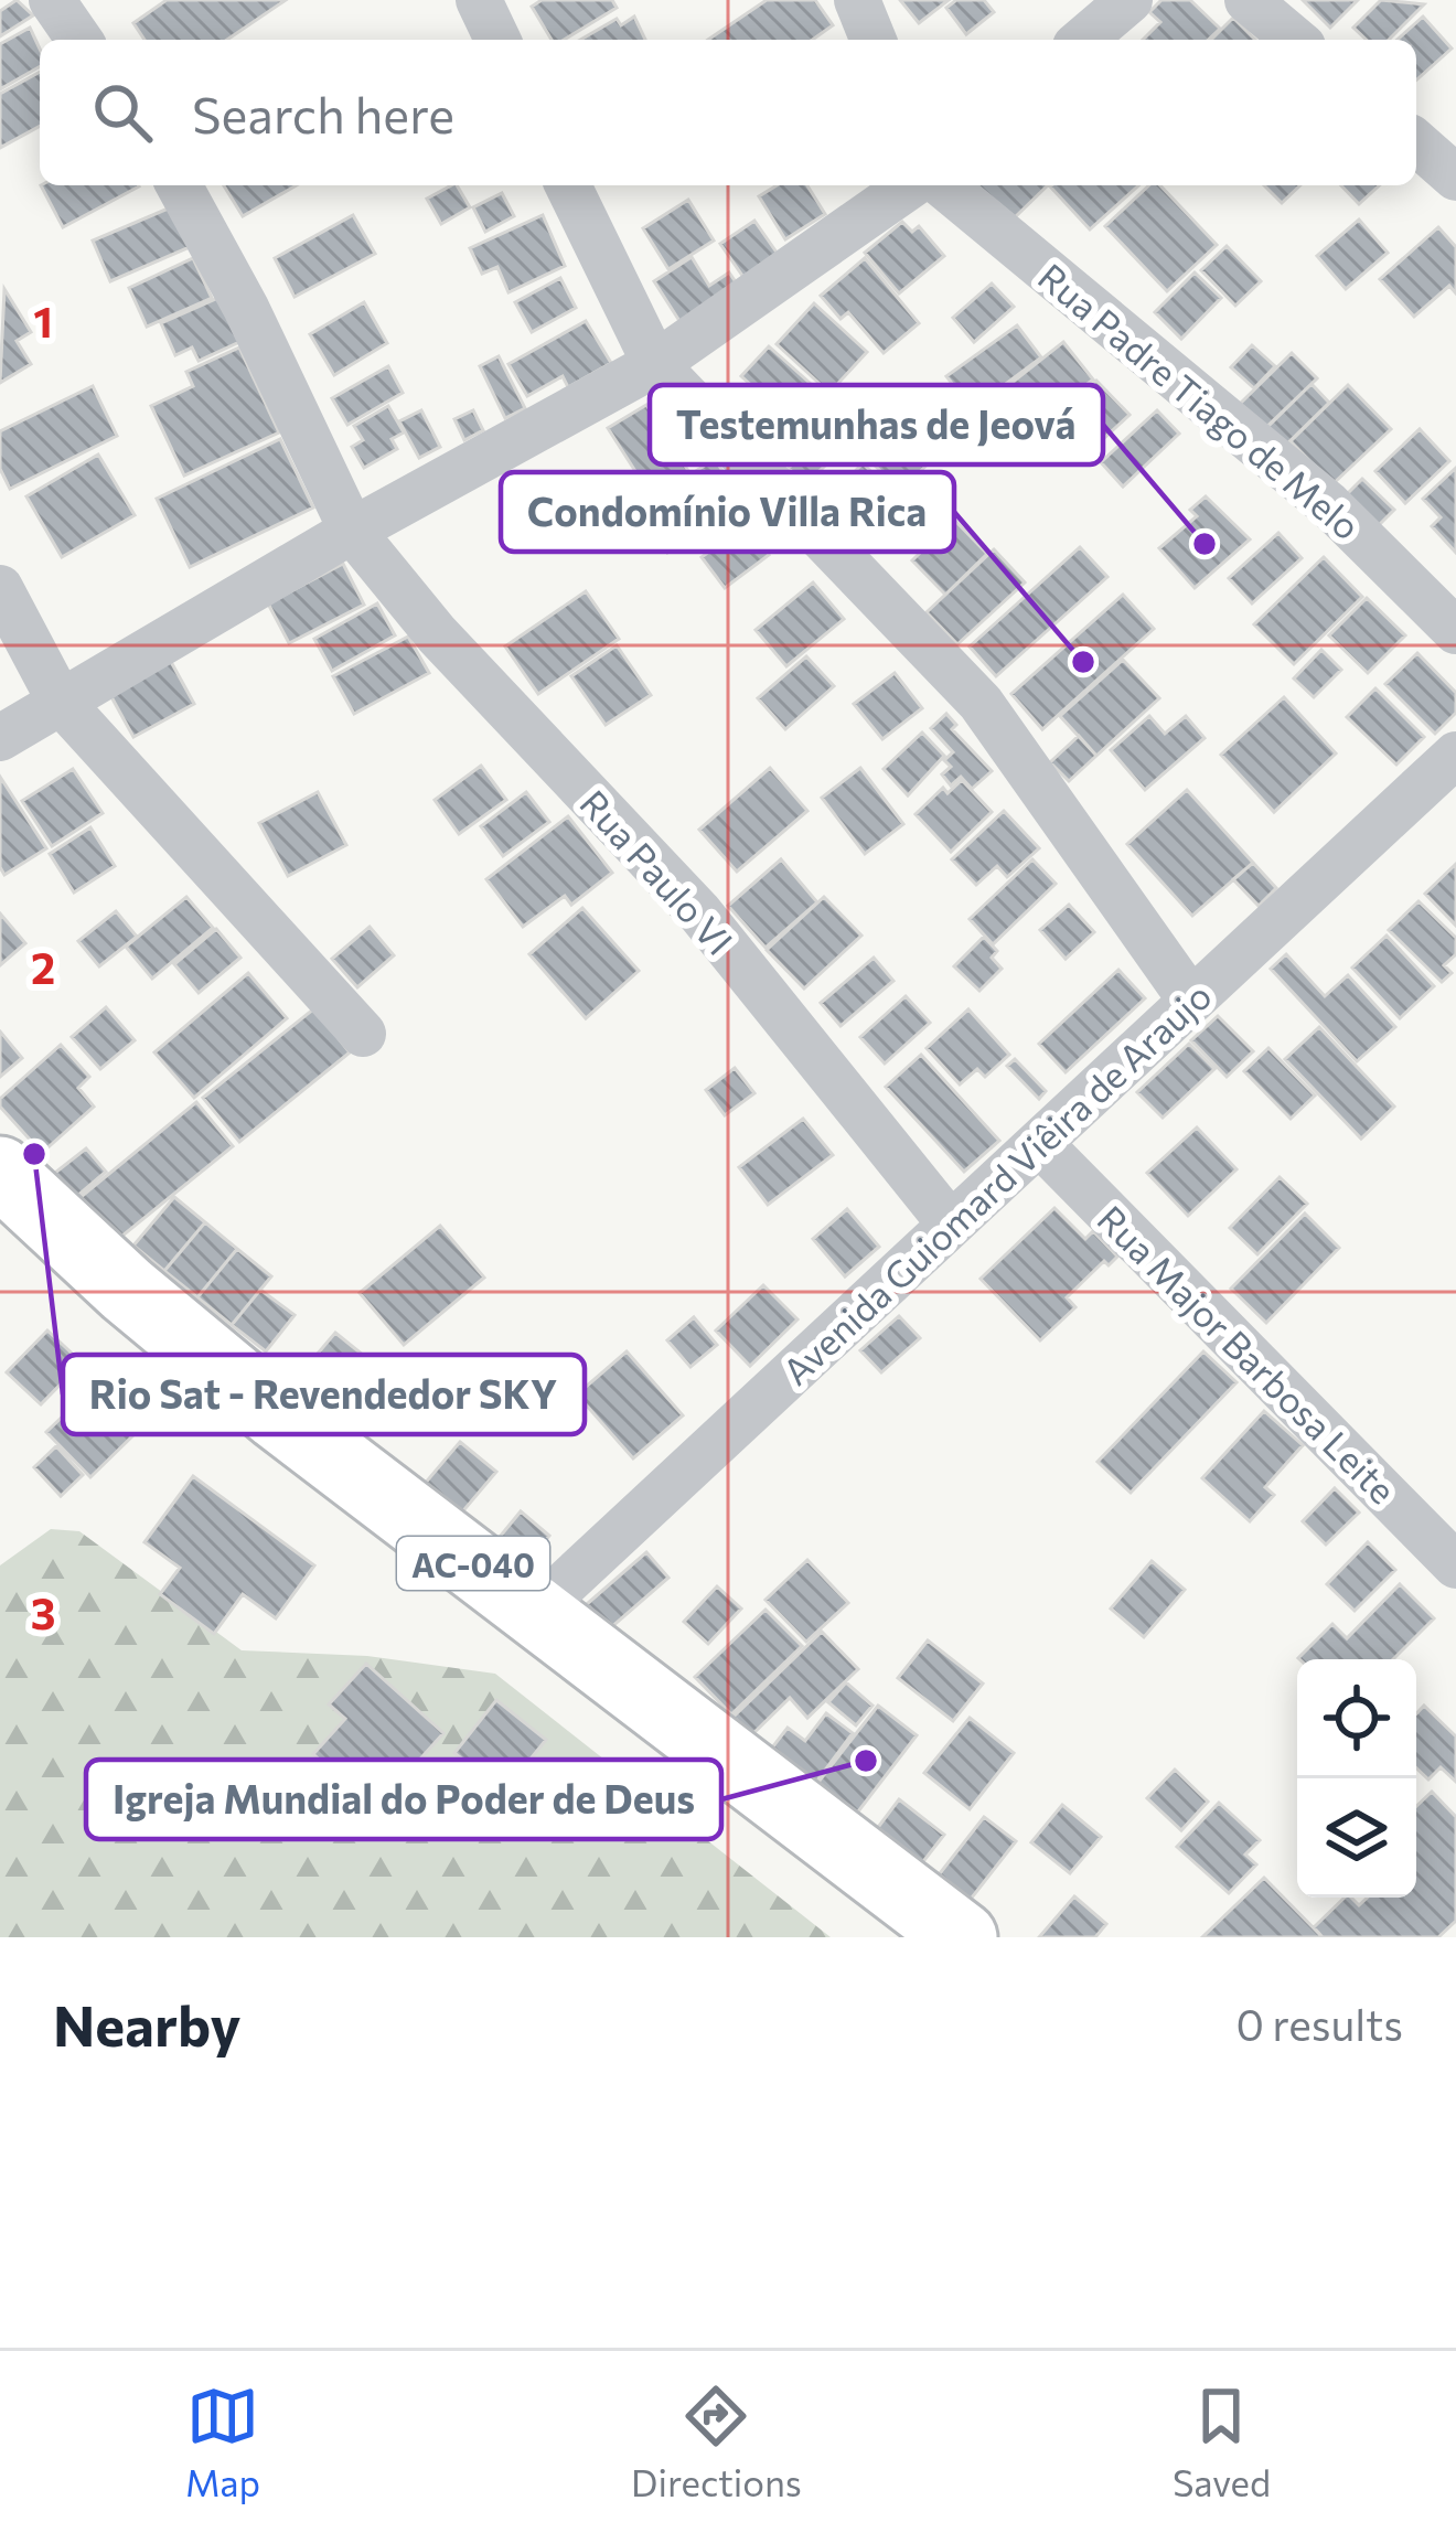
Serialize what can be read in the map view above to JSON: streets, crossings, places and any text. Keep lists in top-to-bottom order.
{
  "streets": {
    "highway": ["AC-040"],
    "street": [
      "Rua Padre Tiago de Melo",
      "Rua Paulo VI",
      "Avenida Guiomard Viêira de Araujo",
      "Rua Major Barbosa Leite"
    ]
  },
  "crossings": [
    ["Rua Paulo VI", "Avenida Guiomard Viêira de Araujo"],
    ["Avenida Guiomard Viêira de Araujo", "Rua Major Barbosa Leite"],
    ["Avenida Guiomard Viêira de Araujo", "AC-040"]
  ],
  "places": [
    "Testemunhas de Jeová",
    "Condomínio Villa Rica",
    "Rio Sat - Revendedor SKY",
    "Igreja Mundial do Poder de Deus"
  ],
  "page": {
    "search": "Search here",
    "heading": ["Nearby", "0 results"],
    "nav": ["Map", "Directions", "Saved"]
  },
  "grid": {
    "rows": ["1", "2", "3"]
  }
}
